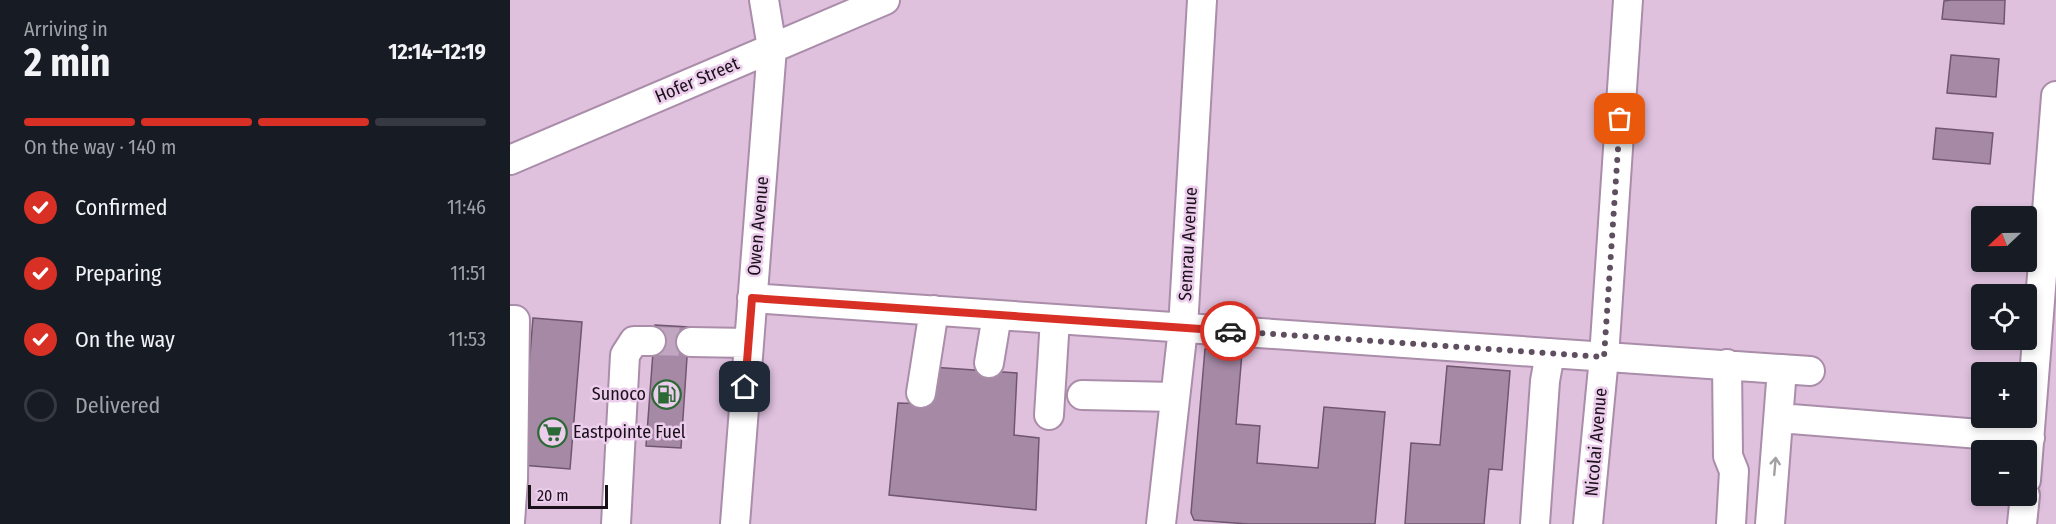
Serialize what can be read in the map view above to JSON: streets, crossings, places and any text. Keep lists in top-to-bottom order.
{
  "streets": {
    "street": [
      "Hofer Street",
      "Owen Avenue",
      "Semrau Avenue",
      "Nicolai Avenue"
    ]
  },
  "crossings": [
    ["Hofer Street", "Owen Avenue"]
  ],
  "places": {
    "fuel station": ["Sunoco"],
    "supermarket": ["Eastpointe Fuel"]
  },
  "scale_bar": "20 m",
  "north": "left",
  "page": {
    "heading": ["2 min", "Arriving in", "12:14–12:19"],
    "bar": "On the way · 140 m",
    "list": [
      ["Confirmed", "11:46"],
      ["Preparing", "11:51"],
      ["On the way", "11:53"],
      "Delivered"
    ],
    "map_buttons": ["+", "−"],
    "scale": "20 m"
  }
}
